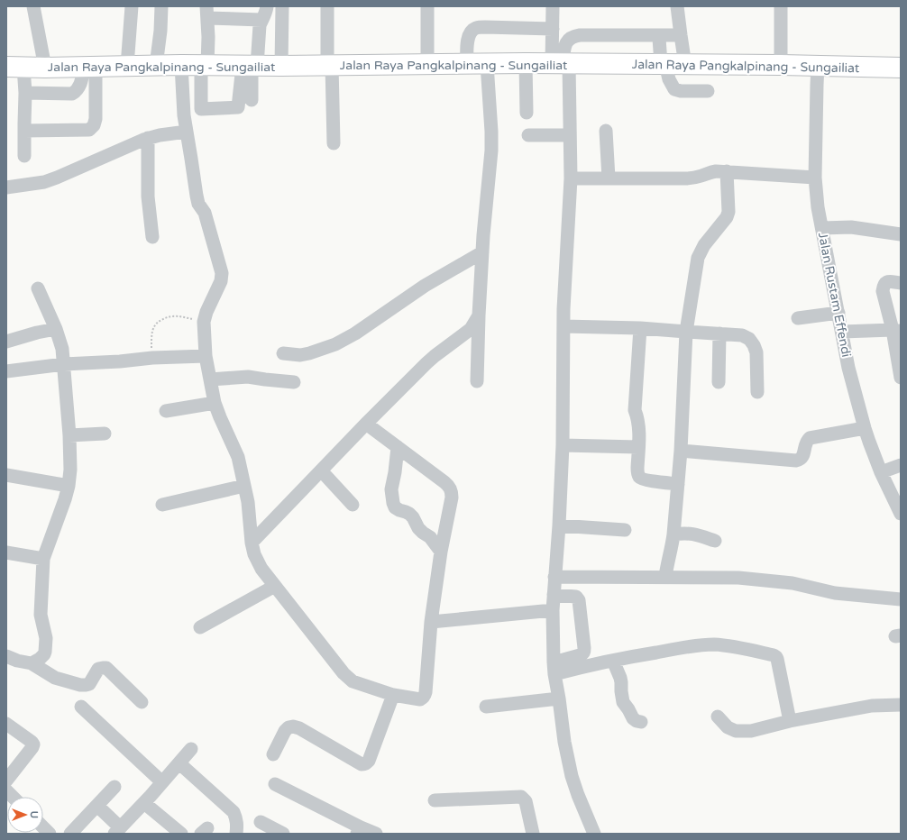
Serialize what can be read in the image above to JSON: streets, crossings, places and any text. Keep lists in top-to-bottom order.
{
  "streets": {
    "highway": ["Jalan Raya Pangkalpinang - Sungailiat"],
    "street": ["Jalan Rustam Effendi"]
  },
  "crossings": [
    ["Jalan Raya Pangkalpinang - Sungailiat", "Jalan Rustam Effendi"]
  ],
  "north": "right"
}
